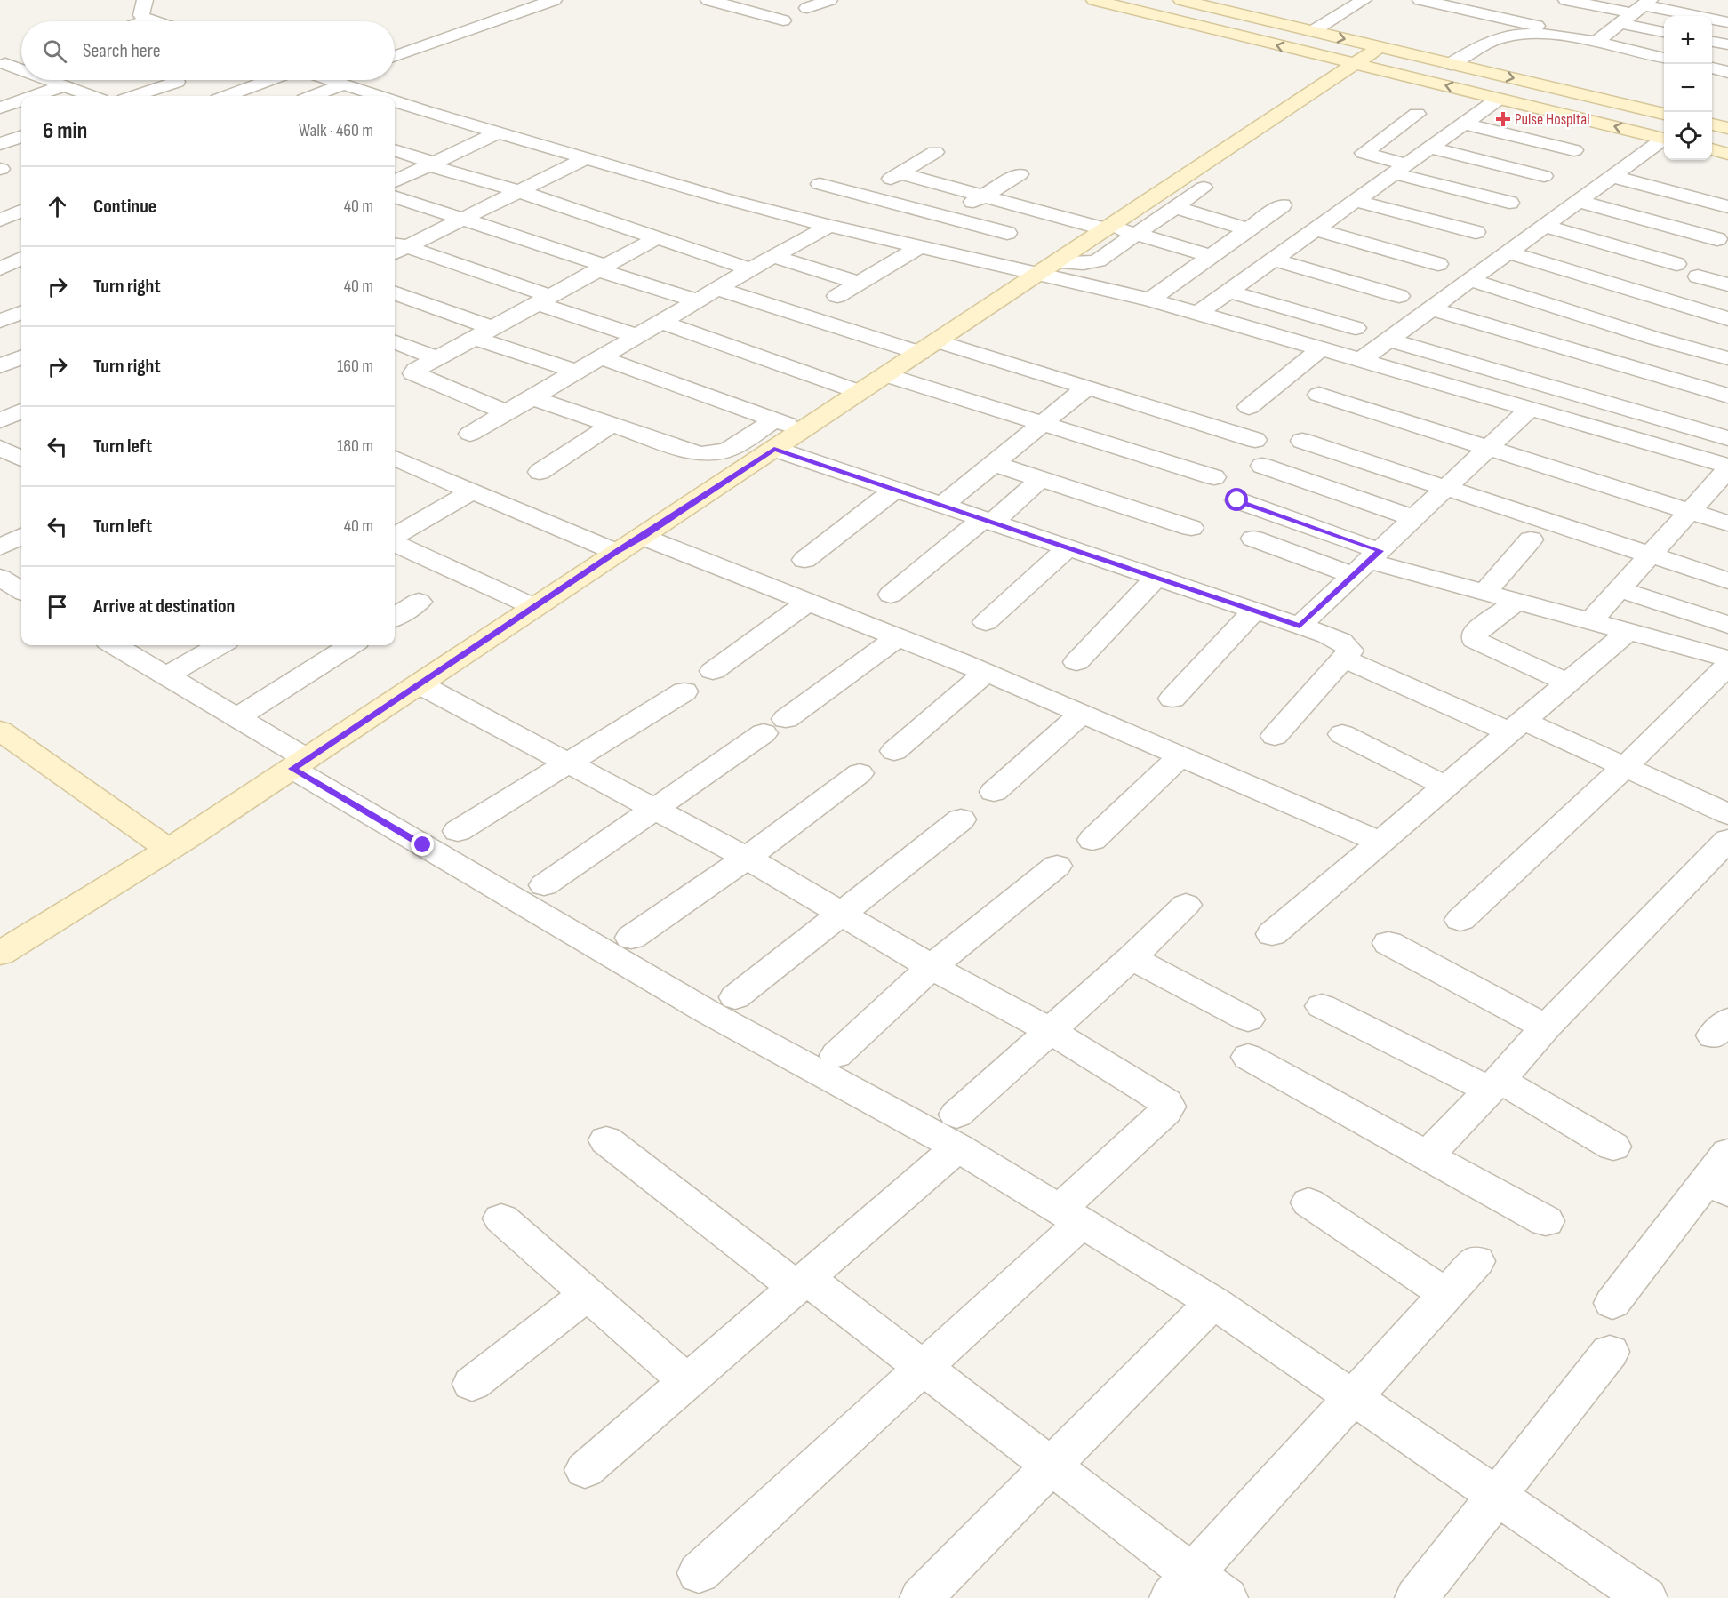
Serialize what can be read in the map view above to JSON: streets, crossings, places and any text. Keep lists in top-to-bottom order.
{
  "places": {
    "health": ["Pulse Hospital"]
  },
  "page": {
    "map_buttons": ["+", "−"],
    "search": "Search here",
    "heading": ["6 min", "Walk · 460 m"],
    "list": [
      ["Continue", "40 m"],
      ["Turn right", "40 m"],
      ["Turn right", "160 m"],
      ["Turn left", "180 m"],
      ["Turn left", "40 m"],
      "Arrive at destination"
    ]
  }
}
